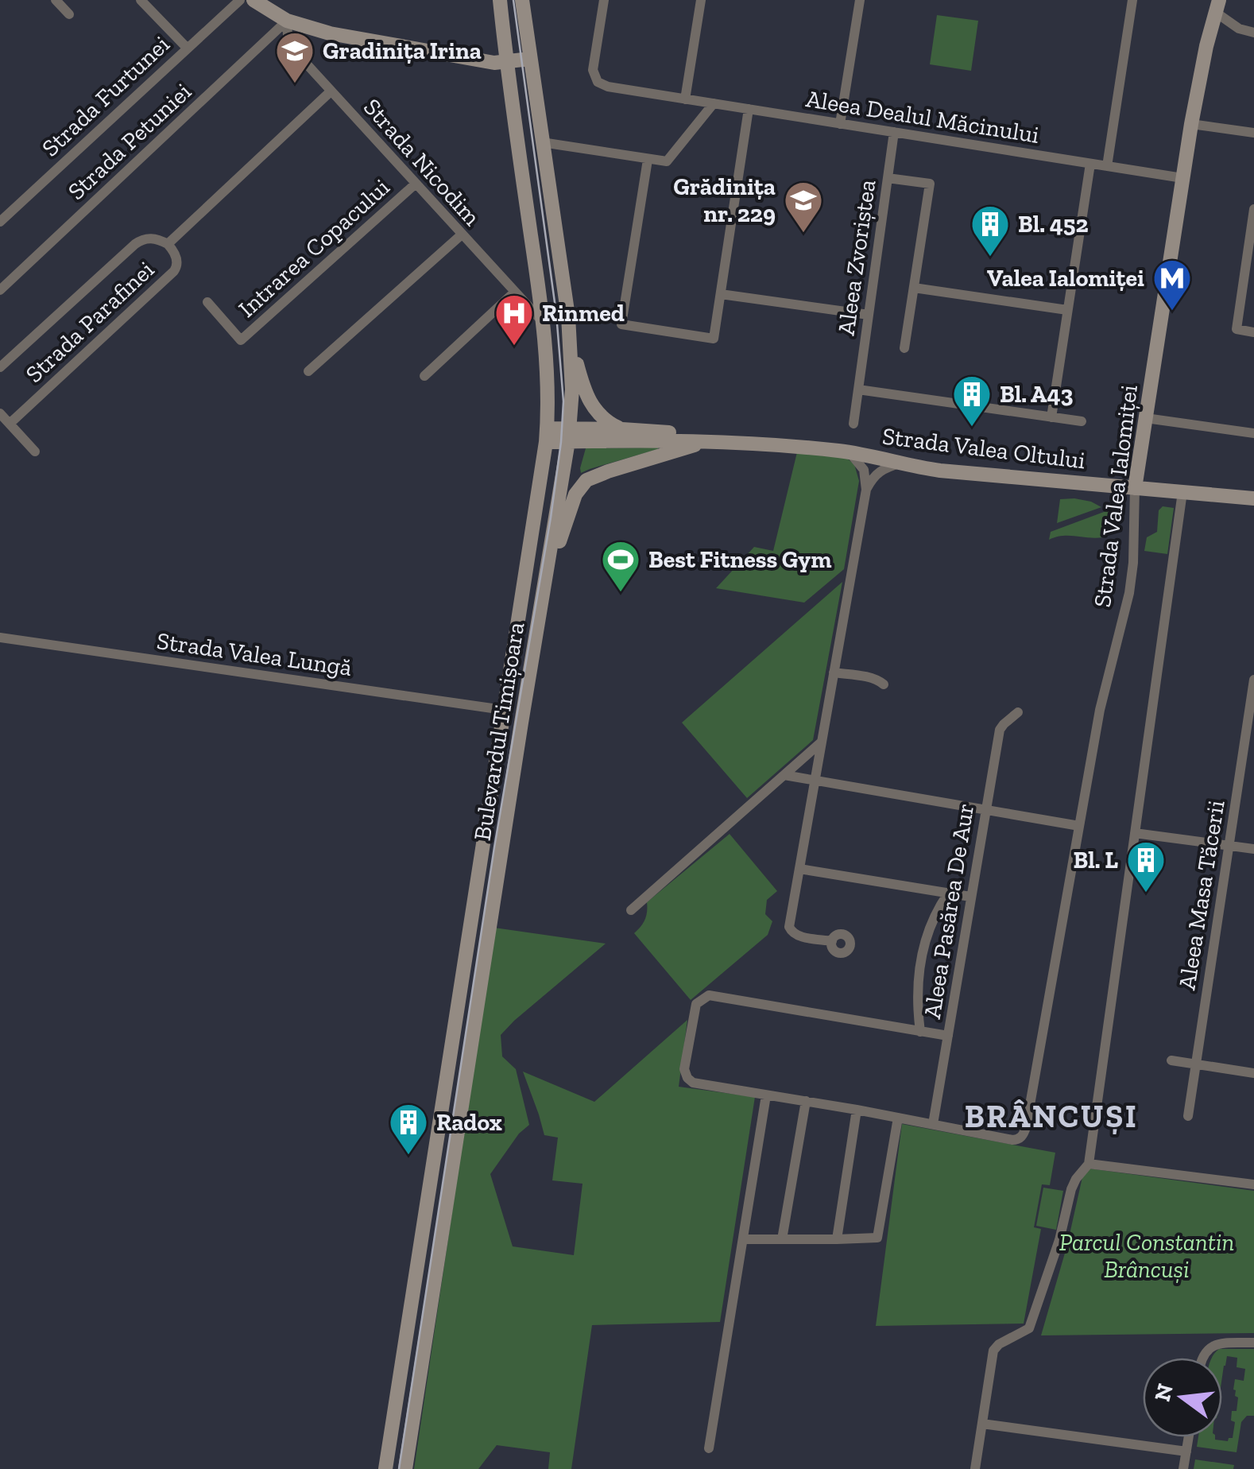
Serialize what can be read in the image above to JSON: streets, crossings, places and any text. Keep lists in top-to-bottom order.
{
  "streets": {
    "main road": ["Strada Valea Oltului", "Strada Valea Ialomiței", "Bulevardul Timișoara"],
    "street": [
      "Strada Furtunei",
      "Aleea Dealul Măcinului",
      "Strada Petuniei",
      "Strada Nicodim",
      "Intrarea Copacului",
      "Aleea Zvoriștea",
      "Strada Parafinei",
      "Strada Valea Lungă",
      "Aleea Masa Tăcerii",
      "Aleea Pasărea De Aur"
    ]
  },
  "crossings": [
    ["Aleea Dealul Măcinului", "Aleea Zvoriștea"],
    ["Aleea Dealul Măcinului", "Strada Valea Ialomiței"],
    ["Strada Petuniei", "Strada Nicodim"],
    ["Strada Nicodim", "Intrarea Copacului"],
    ["Strada Nicodim", "Bulevardul Timișoara"],
    ["Strada Valea Oltului", "Strada Valea Ialomiței"],
    ["Strada Valea Oltului", "Bulevardul Timișoara"],
    ["Strada Valea Ialomiței", "Aleea Pasărea De Aur"],
    ["Strada Valea Lungă", "Bulevardul Timișoara"]
  ],
  "districts": ["BRÂNCUȘI"],
  "parks": ["Parcul Constantin Brâncuși"],
  "places": {
    "school or university": ["Gradinița Irina", "Grădinița nr. 229"],
    "building": [
      "Bl. 452",
      "Bl. A43",
      "Bl. L",
      "Radox"
    ],
    "metro station": ["Valea Ialomiței"],
    "hospital": ["Rinmed"],
    "sports": ["Best Fitness Gym"]
  },
  "north": "left"
}
